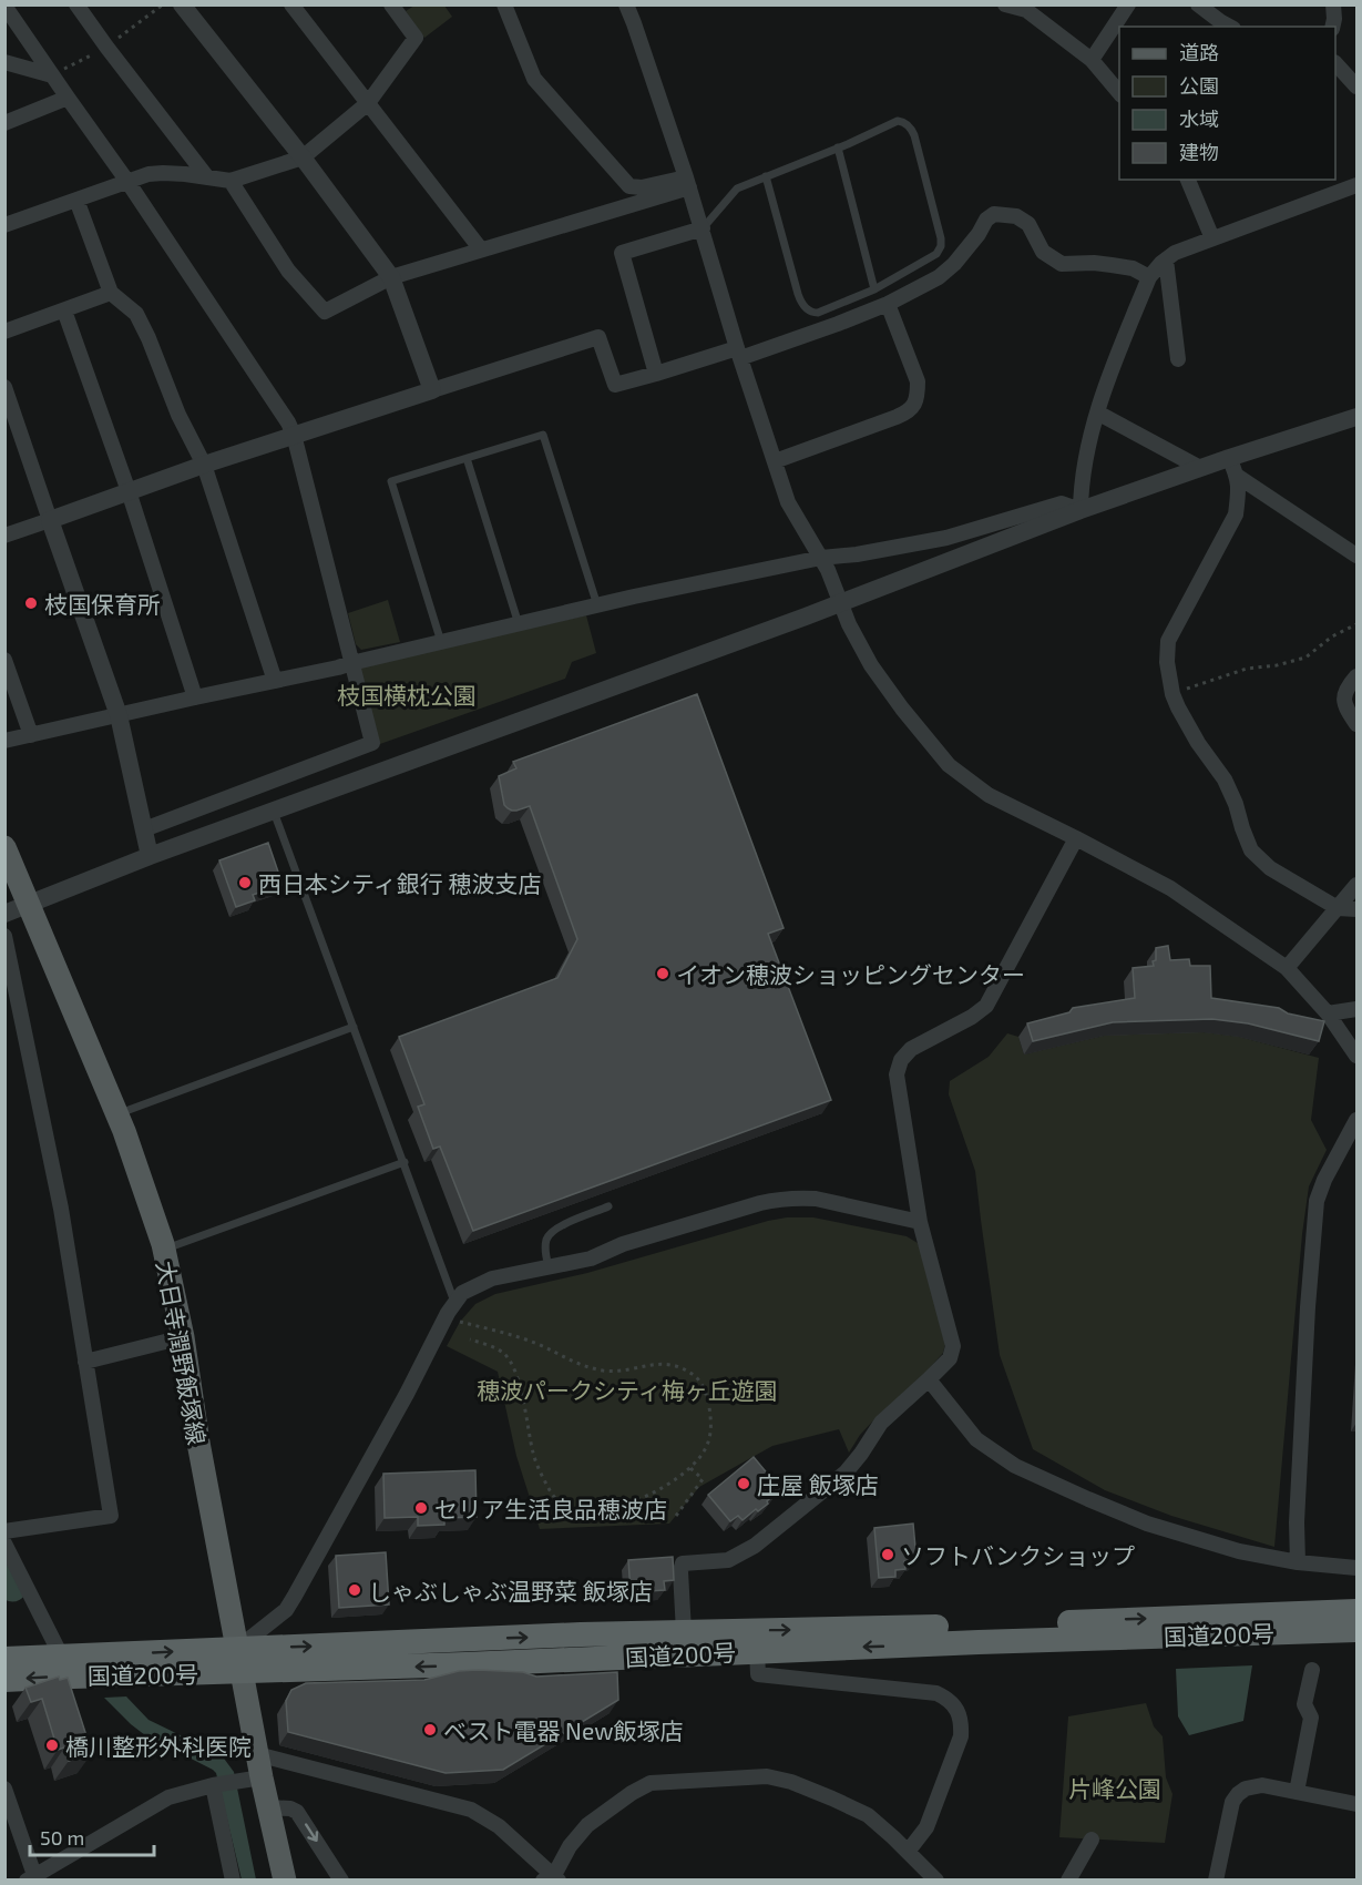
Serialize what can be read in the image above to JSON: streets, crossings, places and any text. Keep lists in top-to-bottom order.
{
  "streets": {
    "highway": ["国道200号"],
    "main road": ["大日寺潤野飯塚線"]
  },
  "crossings": [
    ["大日寺潤野飯塚線", "国道200号"]
  ],
  "parks": ["枝国横枕公園", "穂波パークシティ梅ヶ丘遊園", "片峰公園"],
  "places": [
    "枝国保育所",
    "西日本シティ銀行 穂波支店",
    "イオン穂波ショッピングセンター",
    "庄屋 飯塚店",
    "セリア生活良品穂波店",
    "ソフトバンクショップ",
    "しゃぶしゃぶ温野菜 飯塚店",
    "ベスト電器 New飯塚店",
    "橋川整形外科医院"
  ],
  "legend": [
    "道路",
    "公園",
    "水域",
    "建物"
  ],
  "scale_bar": "50 m"
}
